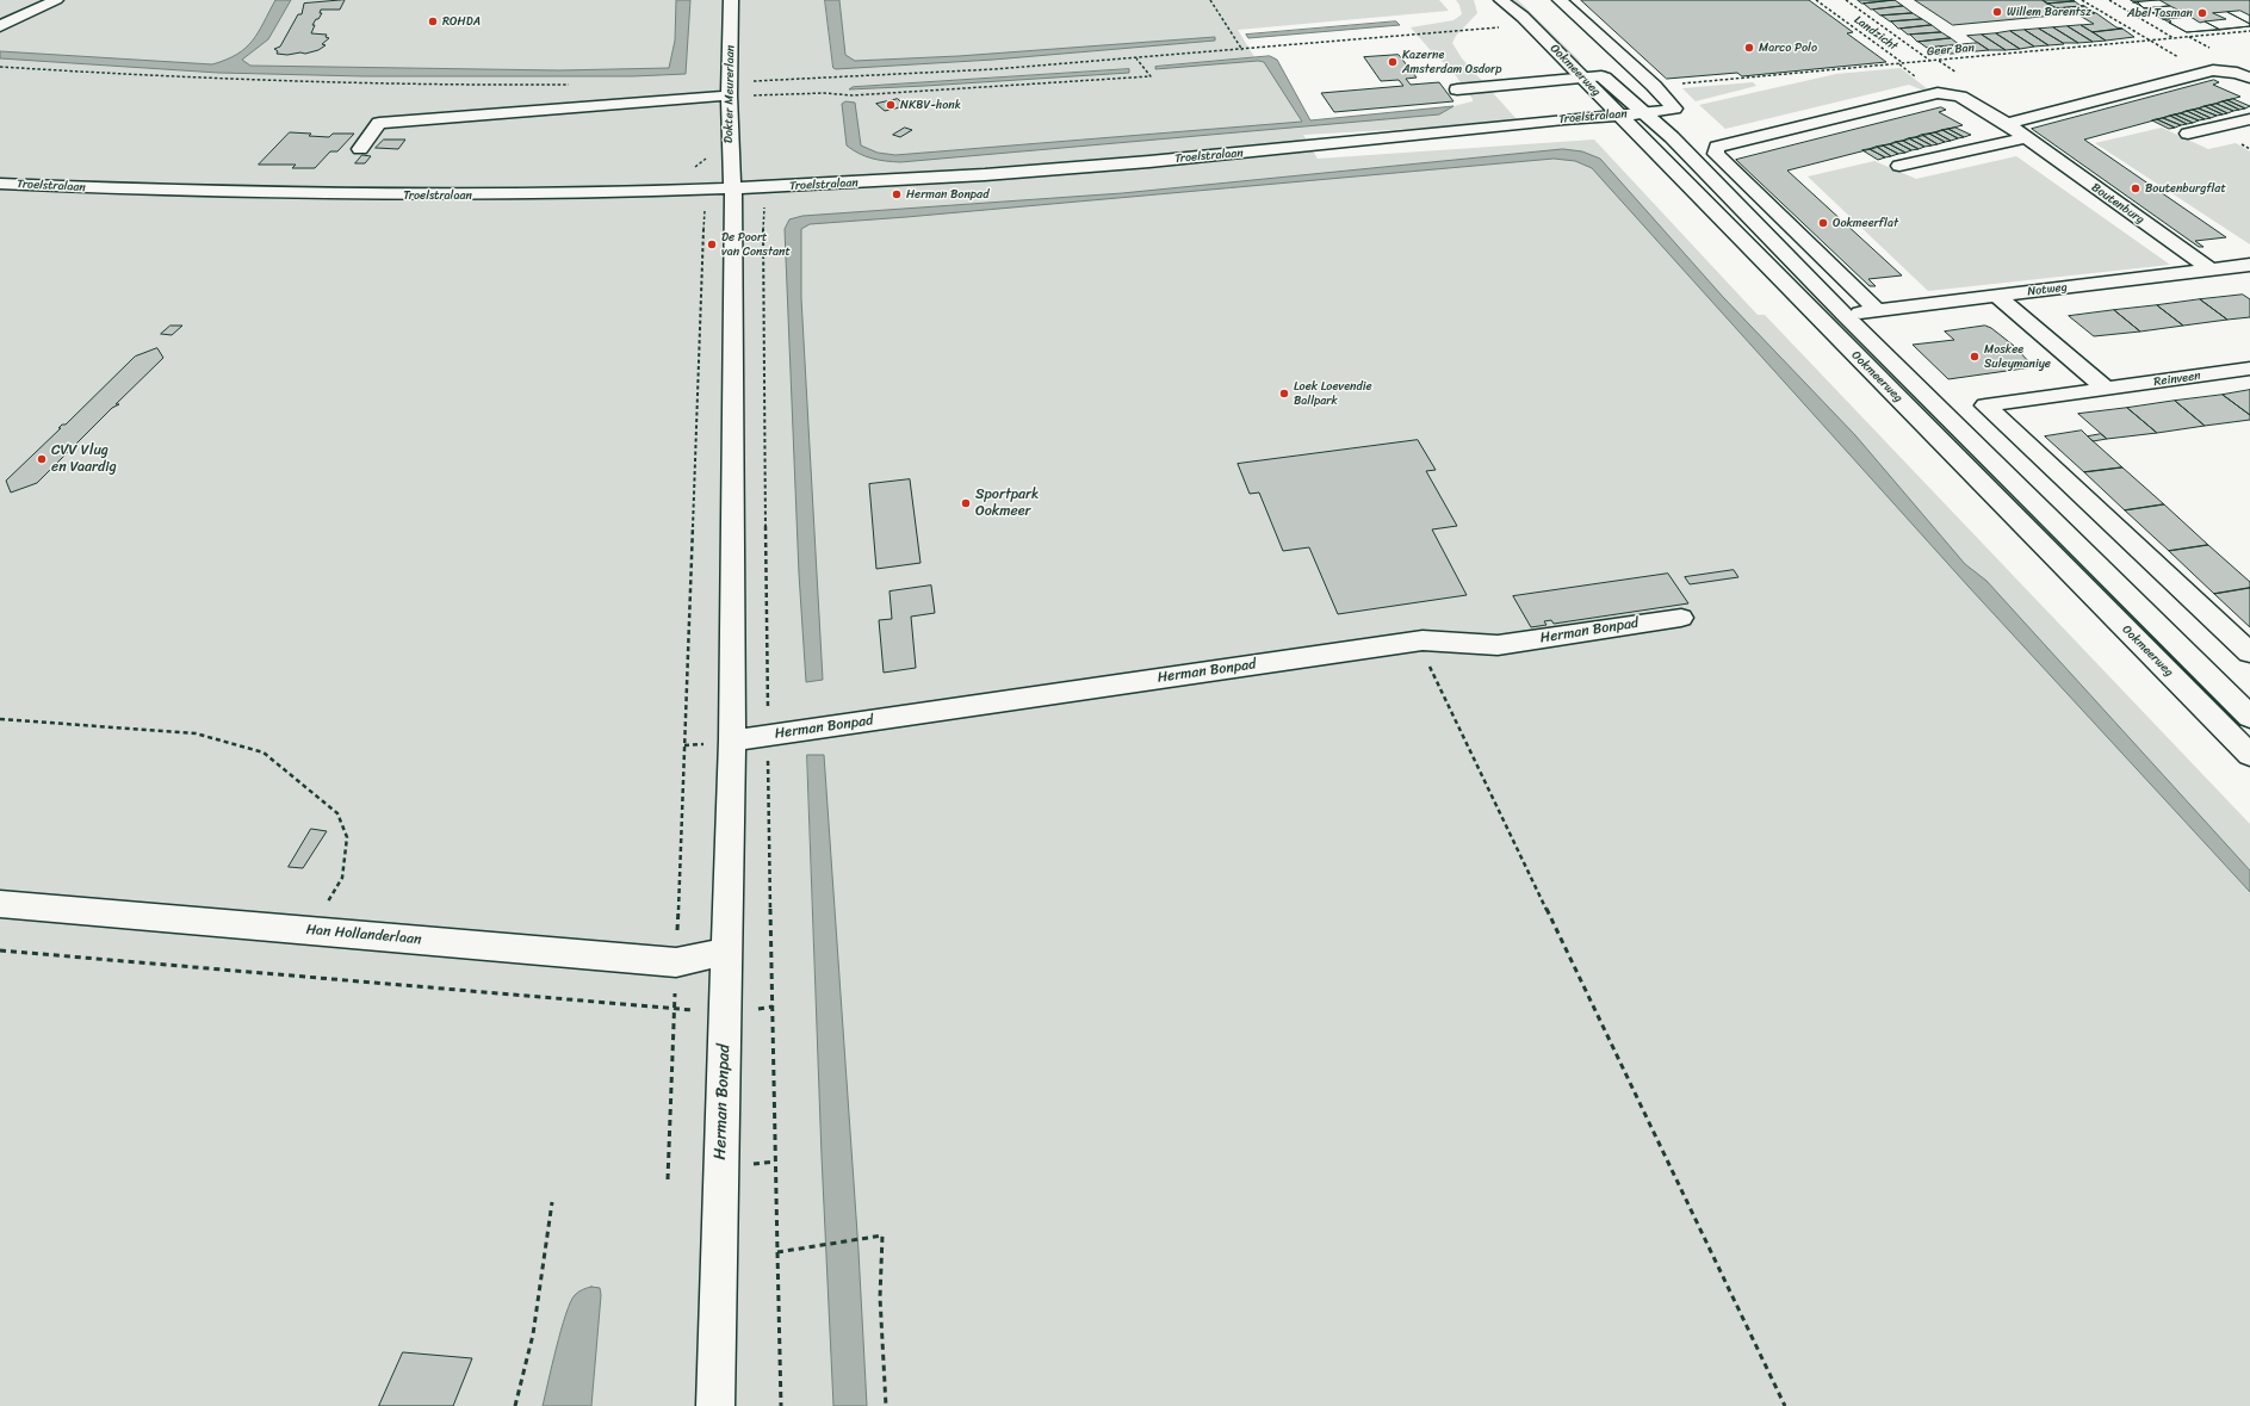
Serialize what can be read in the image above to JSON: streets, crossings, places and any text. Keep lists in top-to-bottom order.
{
  "streets": {
    "street": [
      "Ookmeerweg",
      "Dokter Meurerlaan",
      "Troelstralaan",
      "Boutenburg",
      "Notweg",
      "Reinveen",
      "Herman Bonpad",
      "Han Hollanderlaan"
    ],
    "path": ["Landzicht", "Geer Ban"]
  },
  "crossings": [
    ["Landzicht", "Geer Ban"],
    ["Ookmeerweg", "Troelstralaan"],
    ["Ookmeerweg", "Notweg"],
    ["Dokter Meurerlaan", "Troelstralaan"],
    ["Dokter Meurerlaan", "Herman Bonpad"],
    ["Troelstralaan", "Herman Bonpad"],
    ["Boutenburg", "Notweg"],
    ["Herman Bonpad", "Han Hollanderlaan"]
  ],
  "places": [
    "Willem Barentsz",
    "Abel Tasman",
    "ROHDA",
    "Marco Polo",
    "Kazerne Amsterdam Osdorp",
    "NKBV-honk",
    "Boutenburgflat",
    "Herman Bonpad",
    "Ookmeerflat",
    "De Poort van Constant",
    "Moskee Suleymaniye",
    "Loek Loevendie Ballpark",
    "CVV Vlug en Vaardig",
    "Sportpark Ookmeer"
  ]
}
